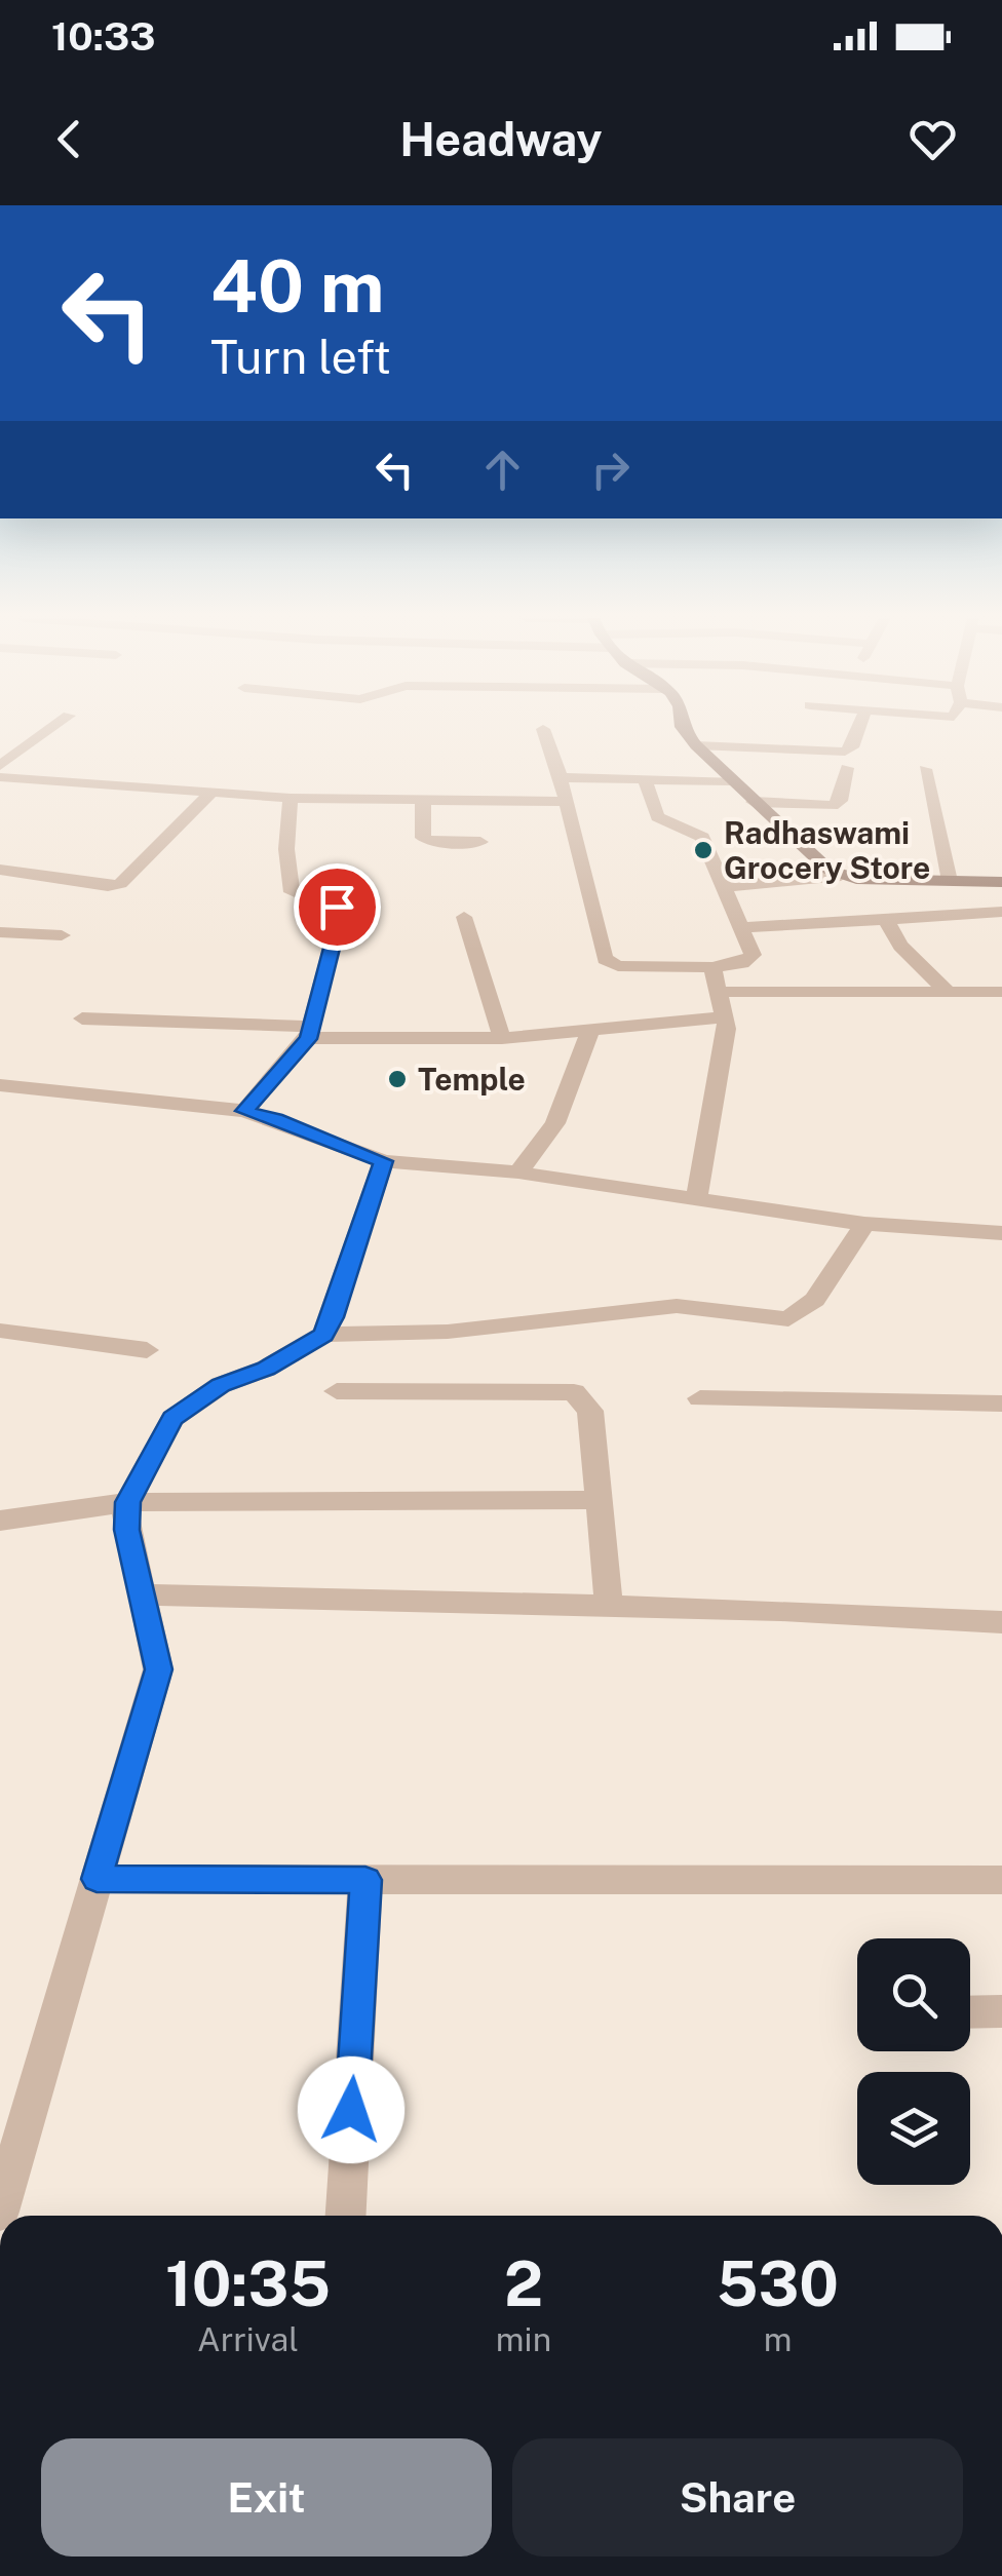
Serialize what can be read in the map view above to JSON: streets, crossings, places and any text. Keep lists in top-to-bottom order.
{
  "places": ["Radhaswami Grocery Store", "Temple"],
  "page": {
    "status": "10:33",
    "header": "Headway",
    "turn": ["40 m", "Turn left"],
    "eta": [
      "10:35",
      "Arrival",
      "2",
      "min",
      "530",
      "m"
    ],
    "buttons": ["Exit", "Share"]
  }
}
